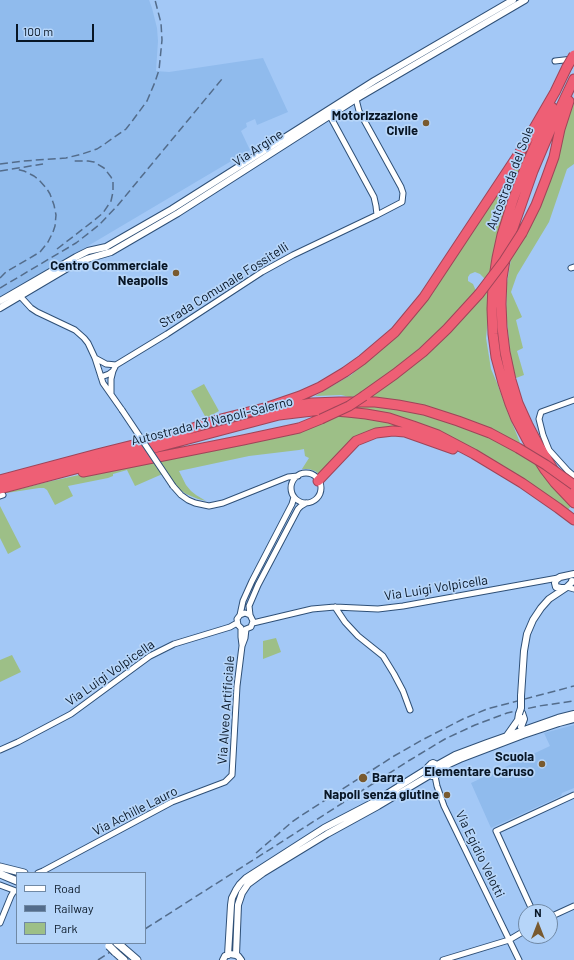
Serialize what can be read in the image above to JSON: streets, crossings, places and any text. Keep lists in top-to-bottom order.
{
  "streets": {
    "highway": ["Autostrada del Sole", "Autostrada A3 Napoli-Salerno"],
    "street": [
      "Via Argine",
      "Strada Comunale Fossitelli",
      "Via Luigi Volpicella",
      "Via Alveo Artificiale",
      "Via Achille Lauro",
      "Via Egidio Velotti"
    ]
  },
  "crossings": [
    ["Via Argine", "Strada Comunale Fossitelli"],
    ["Via Luigi Volpicella", "Via Alveo Artificiale"],
    ["Via Alveo Artificiale", "Via Achille Lauro"]
  ],
  "places": [
    "Motorizzazione Civile",
    "Centro Commerciale Neapolis",
    "Scuola Elementare Caruso",
    "Barra",
    "Napoli senza glutine"
  ],
  "legend": ["Road", "Railway", "Park"],
  "scale_bar": "100 m",
  "north": "top"
}
